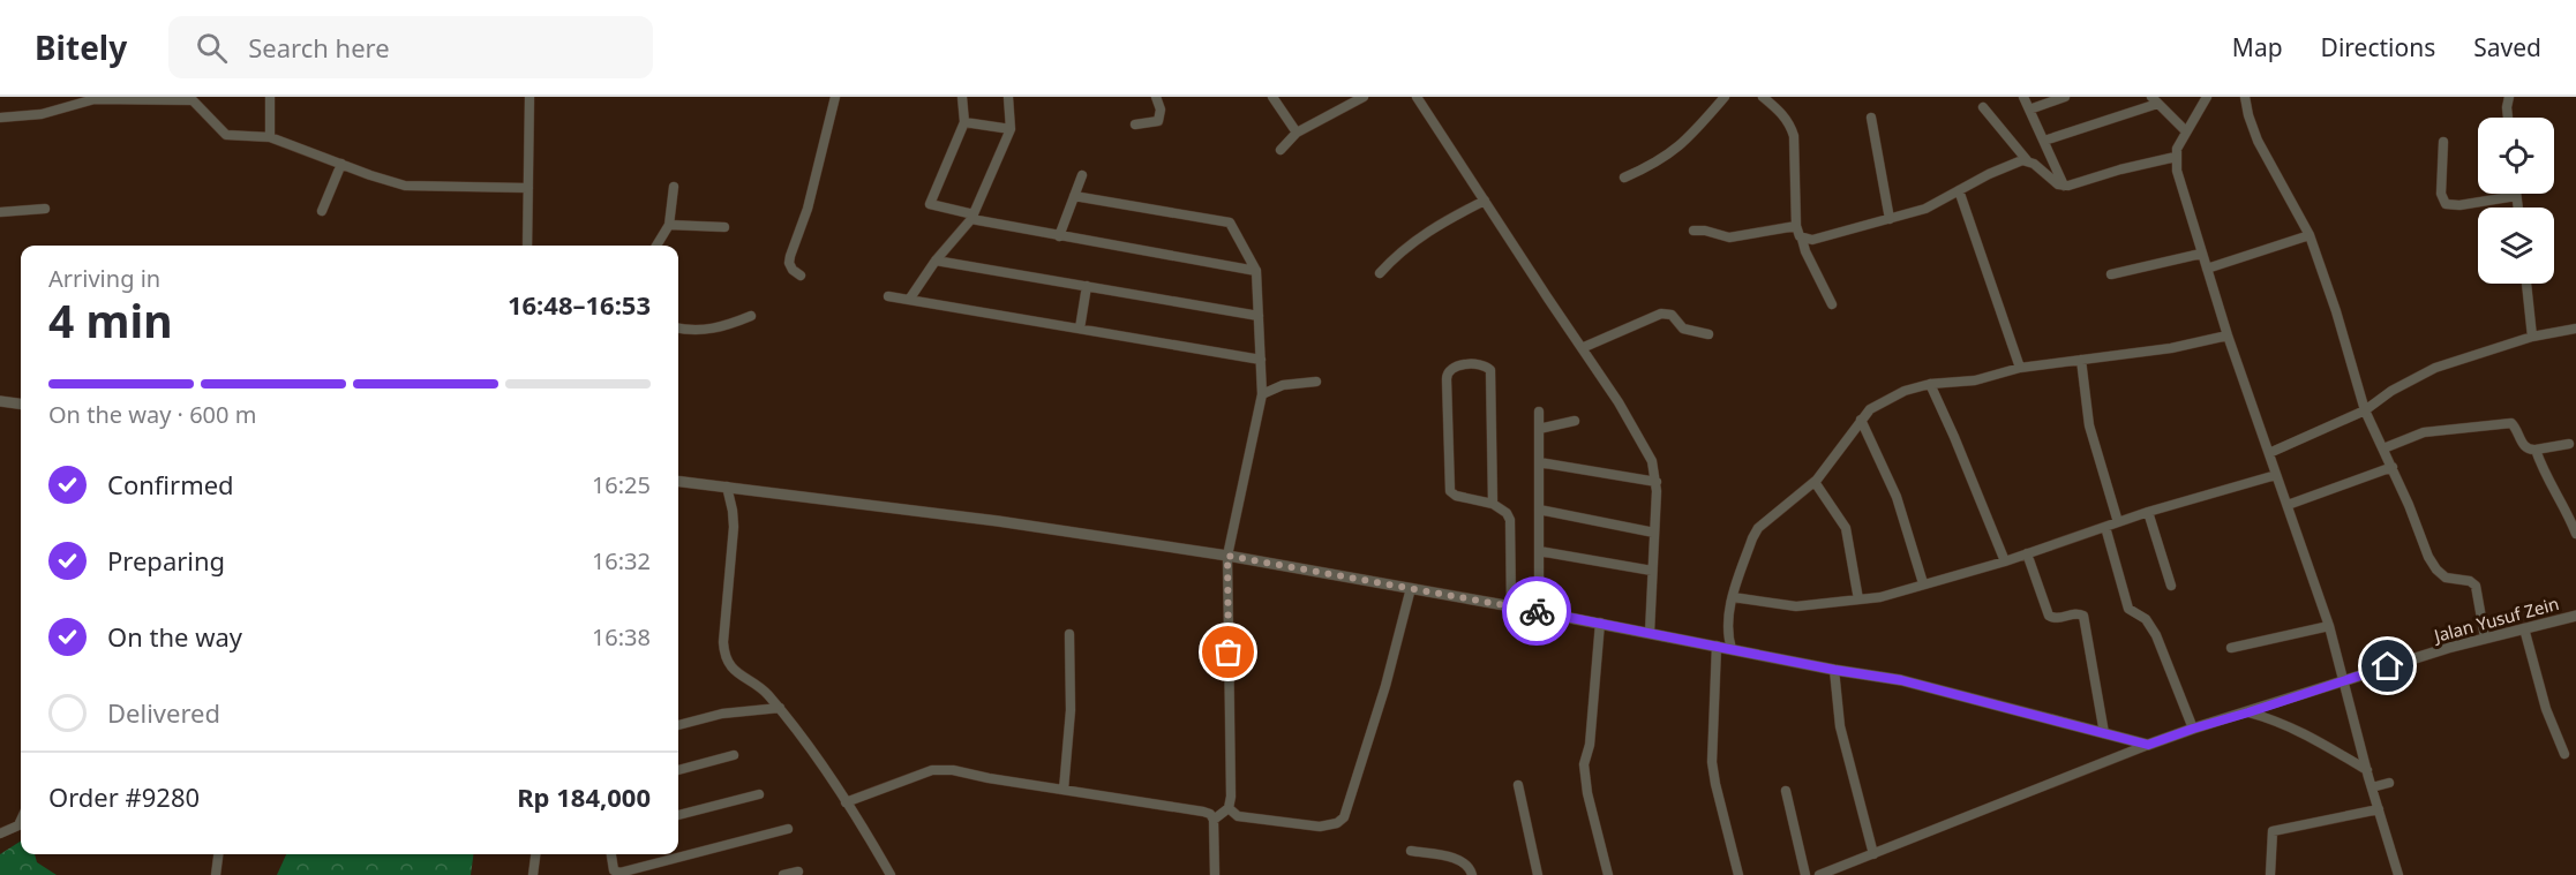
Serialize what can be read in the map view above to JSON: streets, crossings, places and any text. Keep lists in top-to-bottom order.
{
  "streets": {
    "street": ["Jalan Yusuf Zein"]
  },
  "page": {
    "header": "Bitely",
    "search": "Search here",
    "nav": ["Map", "Directions", "Saved"],
    "heading": ["4 min", "Arriving in", "16:48–16:53"],
    "panel": ["Order #9280", "Rp 184,000"],
    "bar": "On the way · 600 m",
    "list": [
      ["Confirmed", "16:25"],
      ["Preparing", "16:32"],
      ["On the way", "16:38"],
      "Delivered"
    ]
  }
}
